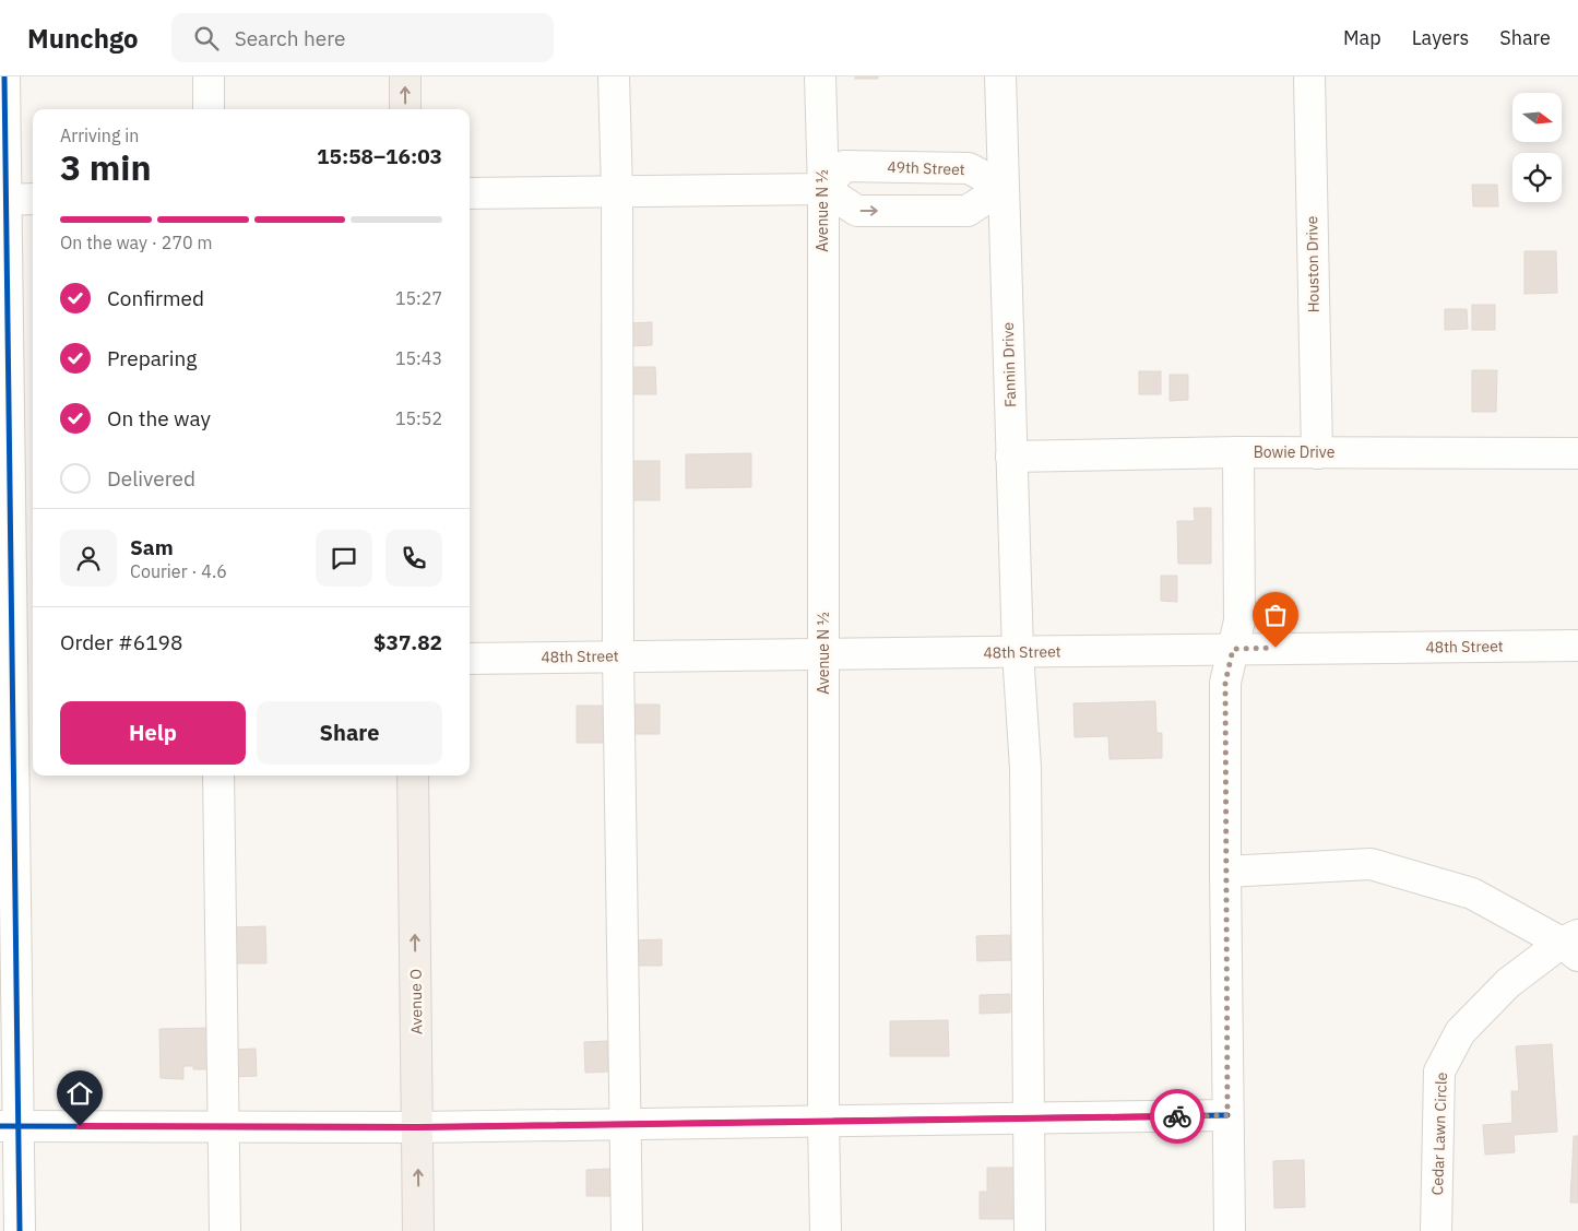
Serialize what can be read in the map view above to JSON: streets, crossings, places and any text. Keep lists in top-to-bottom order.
{
  "streets": {
    "main road": ["Avenue O"],
    "street": [
      "49th Street",
      "Avenue N ½",
      "Houston Drive",
      "Fannin Drive",
      "Bowie Drive",
      "48th Street",
      "Cedar Lawn Circle"
    ]
  },
  "crossings": [
    ["49th Street", "Avenue N ½"],
    ["49th Street", "Fannin Drive"],
    ["Avenue N ½", "48th Street"],
    ["Houston Drive", "Bowie Drive"],
    ["Fannin Drive", "Bowie Drive"],
    ["Fannin Drive", "48th Street"]
  ],
  "one_way": ["Avenue O"],
  "north": "right",
  "page": {
    "header": "Munchgo",
    "search": "Search here",
    "nav": ["Map", "Layers", "Share"],
    "heading": ["3 min", "Arriving in", "15:58–16:03"],
    "panel": [
      "Sam",
      "Courier · 4.6",
      "Order #6198",
      "$37.82"
    ],
    "bar": "On the way · 270 m",
    "list": [
      ["Confirmed", "15:27"],
      ["Preparing", "15:43"],
      ["On the way", "15:52"],
      "Delivered"
    ],
    "buttons": ["Help", "Share"]
  }
}
